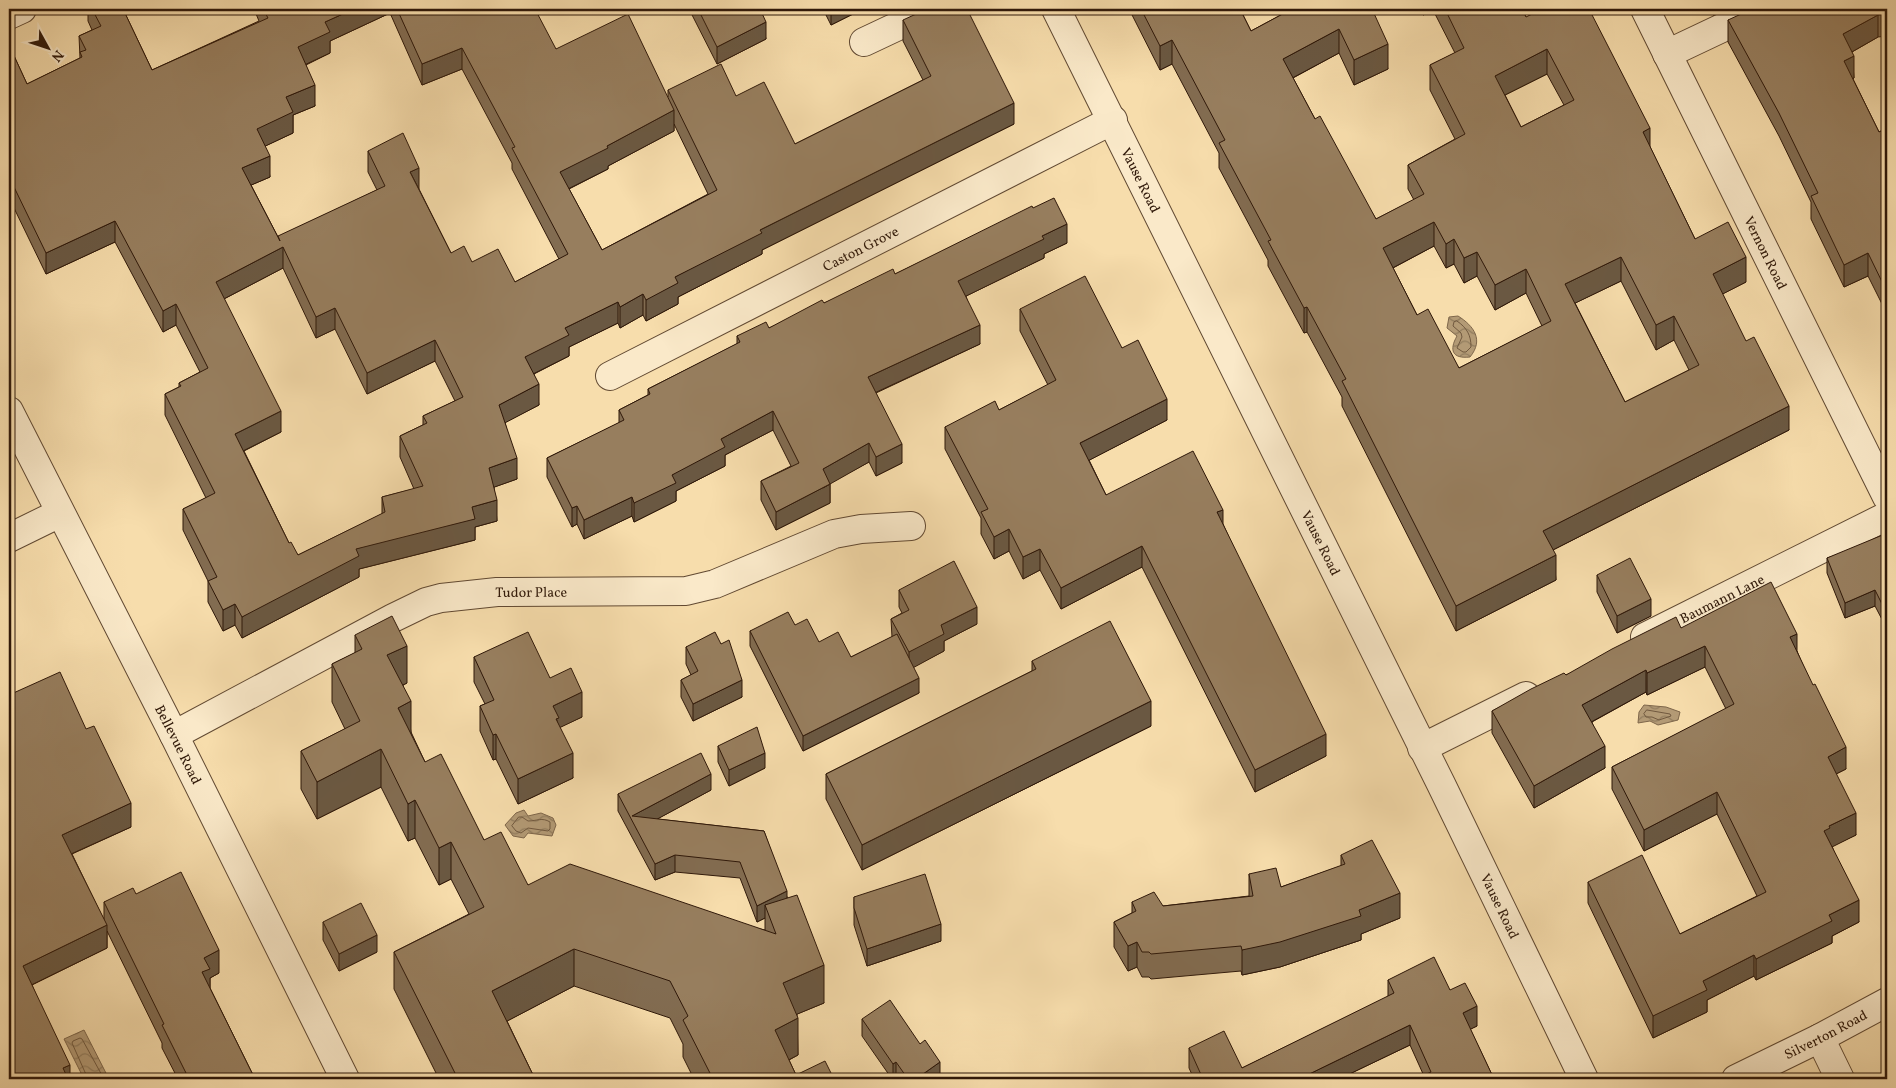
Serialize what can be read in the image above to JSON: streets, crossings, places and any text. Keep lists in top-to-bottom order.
{
  "streets": {
    "street": [
      "Vause Road",
      "Caston Grove",
      "Vernon Road",
      "Tudor Place",
      "Baumann Lane",
      "Bellevue Road",
      "Silverton Road"
    ]
  },
  "crossings": [
    ["Vause Road", "Caston Grove"],
    ["Tudor Place", "Bellevue Road"]
  ],
  "north": "bottom right"
}
